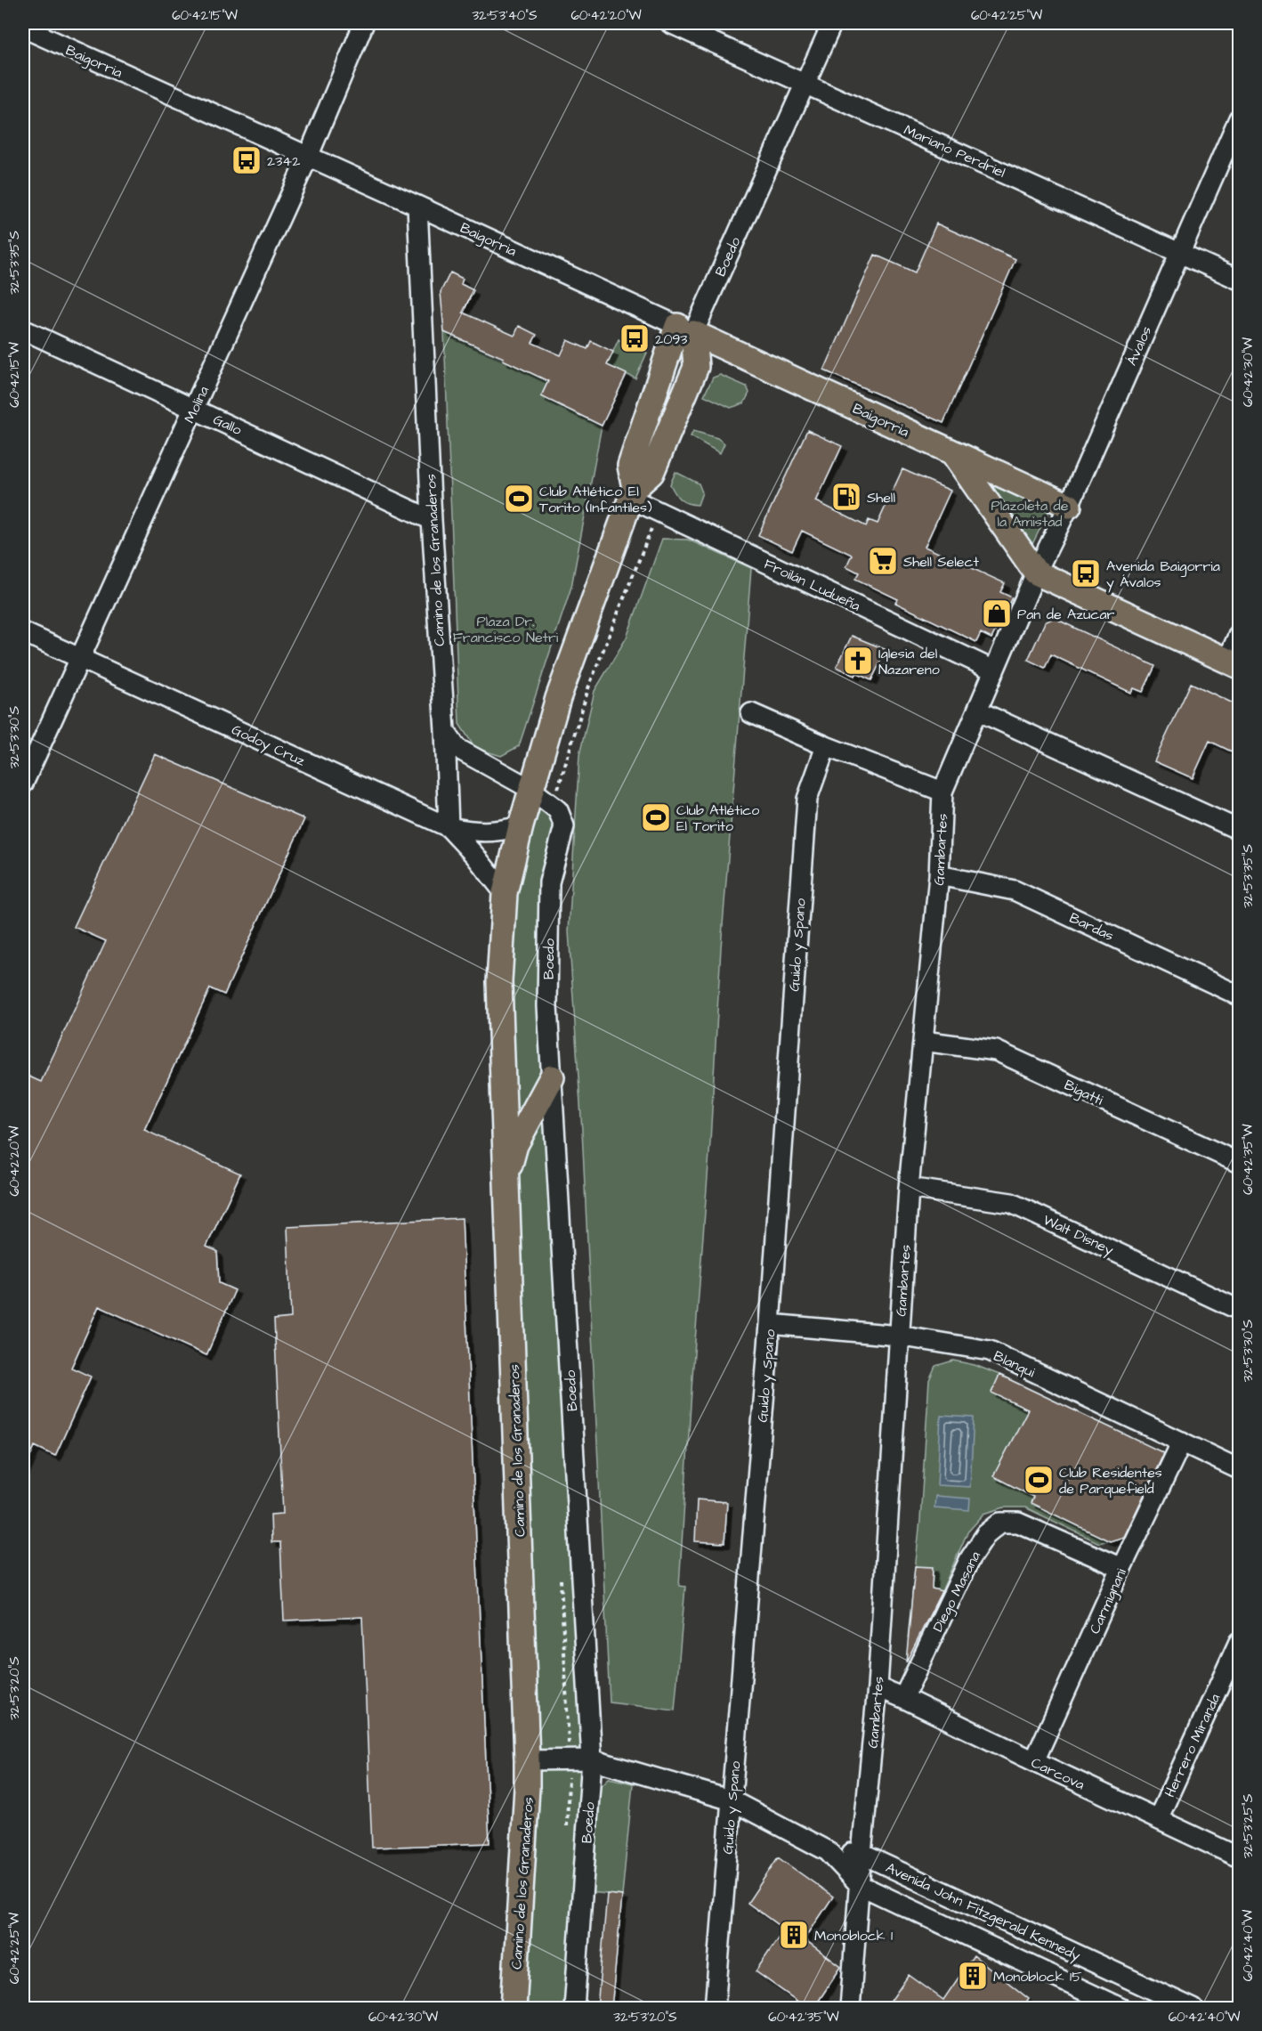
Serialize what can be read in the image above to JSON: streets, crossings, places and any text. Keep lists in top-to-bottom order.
{
  "streets": {
    "main road": ["Baigorria", "Boedo", "Camino de los Granaderos"],
    "street": [
      "Mariano Perdriel",
      "Ávalos",
      "Molina",
      "Gallo",
      "Froilán Ludueña",
      "Godoy Cruz",
      "Gambartes",
      "Bardas",
      "Guido y Spano",
      "Bigatti",
      "Walt Disney",
      "Blanqui",
      "Diego Masana",
      "Carmignani",
      "Herrero Miranda",
      "Carcova",
      "Avenida John Fitzgerald Kennedy"
    ]
  },
  "crossings": [
    ["Baigorria", "Boedo"],
    ["Baigorria", "Ávalos"],
    ["Baigorria", "Molina"],
    ["Baigorria", "Camino de los Granaderos"],
    ["Mariano Perdriel", "Boedo"],
    ["Mariano Perdriel", "Ávalos"],
    ["Boedo", "Camino de los Granaderos"],
    ["Boedo", "Froilán Ludueña"],
    ["Boedo", "Godoy Cruz"],
    ["Boedo", "Avenida John Fitzgerald Kennedy"],
    ["Ávalos", "Gambartes"],
    ["Molina", "Gallo"],
    ["Molina", "Godoy Cruz"],
    ["Gallo", "Camino de los Granaderos"],
    ["Camino de los Granaderos", "Godoy Cruz"],
    ["Camino de los Granaderos", "Avenida John Fitzgerald Kennedy"],
    ["Froilán Ludueña", "Gambartes"],
    ["Gambartes", "Bardas"],
    ["Gambartes", "Bigatti"],
    ["Gambartes", "Walt Disney"],
    ["Gambartes", "Blanqui"],
    ["Gambartes", "Carcova"],
    ["Gambartes", "Avenida John Fitzgerald Kennedy"],
    ["Guido y Spano", "Blanqui"],
    ["Guido y Spano", "Avenida John Fitzgerald Kennedy"],
    ["Blanqui", "Carmignani"],
    ["Diego Masana", "Carmignani"],
    ["Diego Masana", "Carcova"],
    ["Carmignani", "Carcova"],
    ["Herrero Miranda", "Carcova"]
  ],
  "parks": ["Plazoleta de la Amistad", "Plaza Dr. Francisco Netri"],
  "places": {
    "bus stop": ["2342", "2093", "Avenida Baigorria y Ávalos"],
    "fuel station": ["Shell"],
    "sports": ["Club Atlético El Torito (Infantiles)", "Club Atlético El Torito", "Club Residentes de Parquefield"],
    "supermarket": ["Shell Select"],
    "shop": ["Pan de Azucar"],
    "church": ["Iglesia del Nazareno"],
    "building": ["Monoblock 1", "Monoblock 15"]
  },
  "coordinates": [
    "60°42'15\"W",
    "32°53'40\"S",
    "60°42'20\"W",
    "60°42'25\"W",
    "32°53'35\"S",
    "60°42'30\"W",
    "32°53'30\"S",
    "60°42'35\"W",
    "32°53'20\"S",
    "32°53'25\"S",
    "60°42'40\"W"
  ]
}
